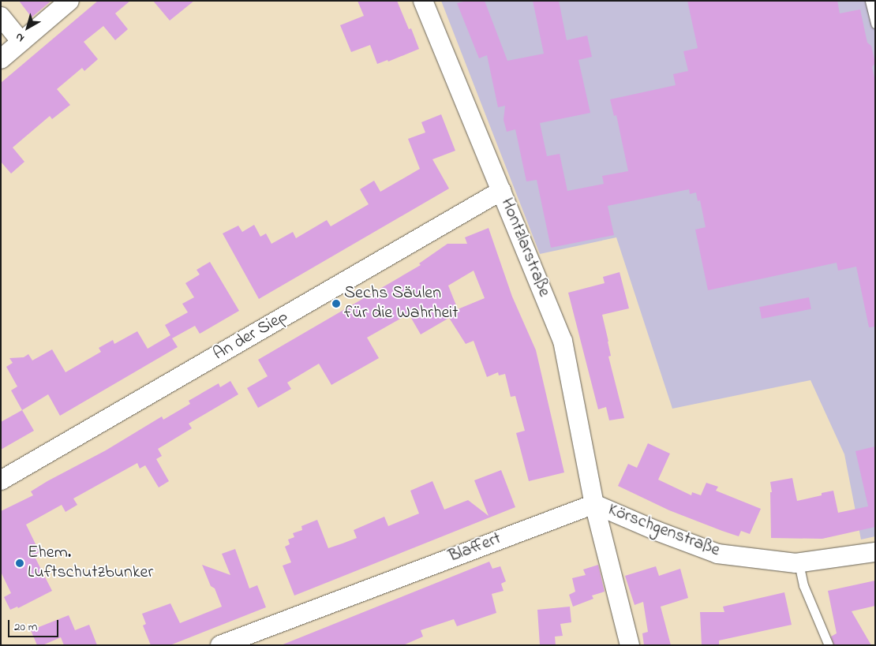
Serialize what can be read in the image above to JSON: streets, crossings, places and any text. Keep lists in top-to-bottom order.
{
  "streets": {
    "street": [
      "Hontzlarstraße",
      "An der Siep",
      "Körschgenstraße",
      "Blaffert"
    ]
  },
  "crossings": [
    ["Hontzlarstraße", "An der Siep"],
    ["Hontzlarstraße", "Körschgenstraße"],
    ["Hontzlarstraße", "Blaffert"],
    ["Körschgenstraße", "Blaffert"]
  ],
  "places": ["Sechs Säulen für die Wahrheit", "Ehem. Luftschutzbunker"],
  "scale_bar": "20 m",
  "north": "bottom left"
}
